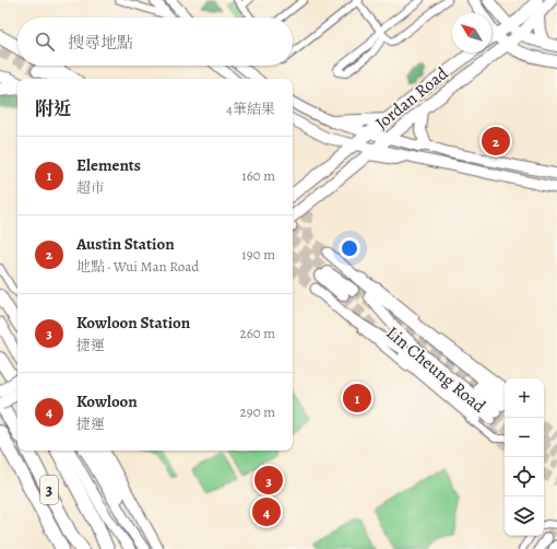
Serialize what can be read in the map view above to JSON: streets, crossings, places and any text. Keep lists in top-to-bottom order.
{
  "streets": {
    "highway": ["3"],
    "main road": ["Jordan Road", "Lin Cheung Road"]
  },
  "north": "top left",
  "page": {
    "search": "搜尋地點",
    "heading": ["附近", "4筆結果"],
    "pins": [
      "2",
      "1",
      "3",
      "4"
    ],
    "list": [
      {
        "mark": "1",
        "name": "Elements",
        "note": "超市",
        "value": "160 m"
      },
      {
        "mark": "2",
        "name": "Austin Station",
        "note": "地點 · Wui Man Road",
        "value": "190 m"
      },
      {
        "mark": "3",
        "name": "Kowloon Station",
        "note": "捷運",
        "value": "260 m"
      },
      {
        "mark": "4",
        "name": "Kowloon",
        "note": "捷運",
        "value": "290 m"
      }
    ],
    "map_buttons": ["+", "−"]
  }
}
